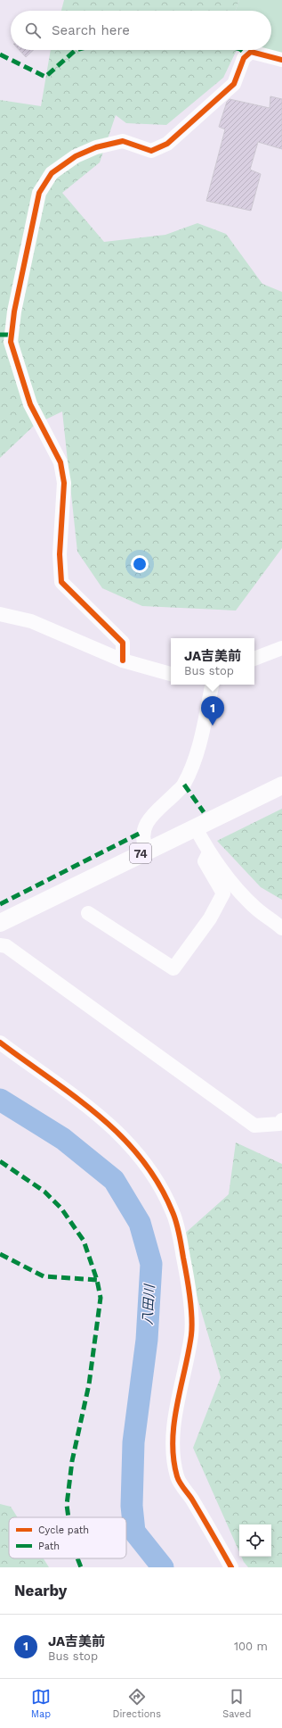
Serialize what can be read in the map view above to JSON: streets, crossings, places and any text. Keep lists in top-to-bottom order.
{
  "streets": {
    "main road": ["74"]
  },
  "water": ["八田川"],
  "legend": ["Cycle path", "Path"],
  "page": {
    "search": "Search here",
    "popup": ["JA吉美前", "Bus stop"],
    "pins": "1",
    "heading": "Nearby",
    "list": [
      {
        "mark": "1",
        "name": "JA吉美前",
        "note": "Bus stop",
        "value": "100 m"
      }
    ],
    "nav": ["Map", "Directions", "Saved"]
  }
}
